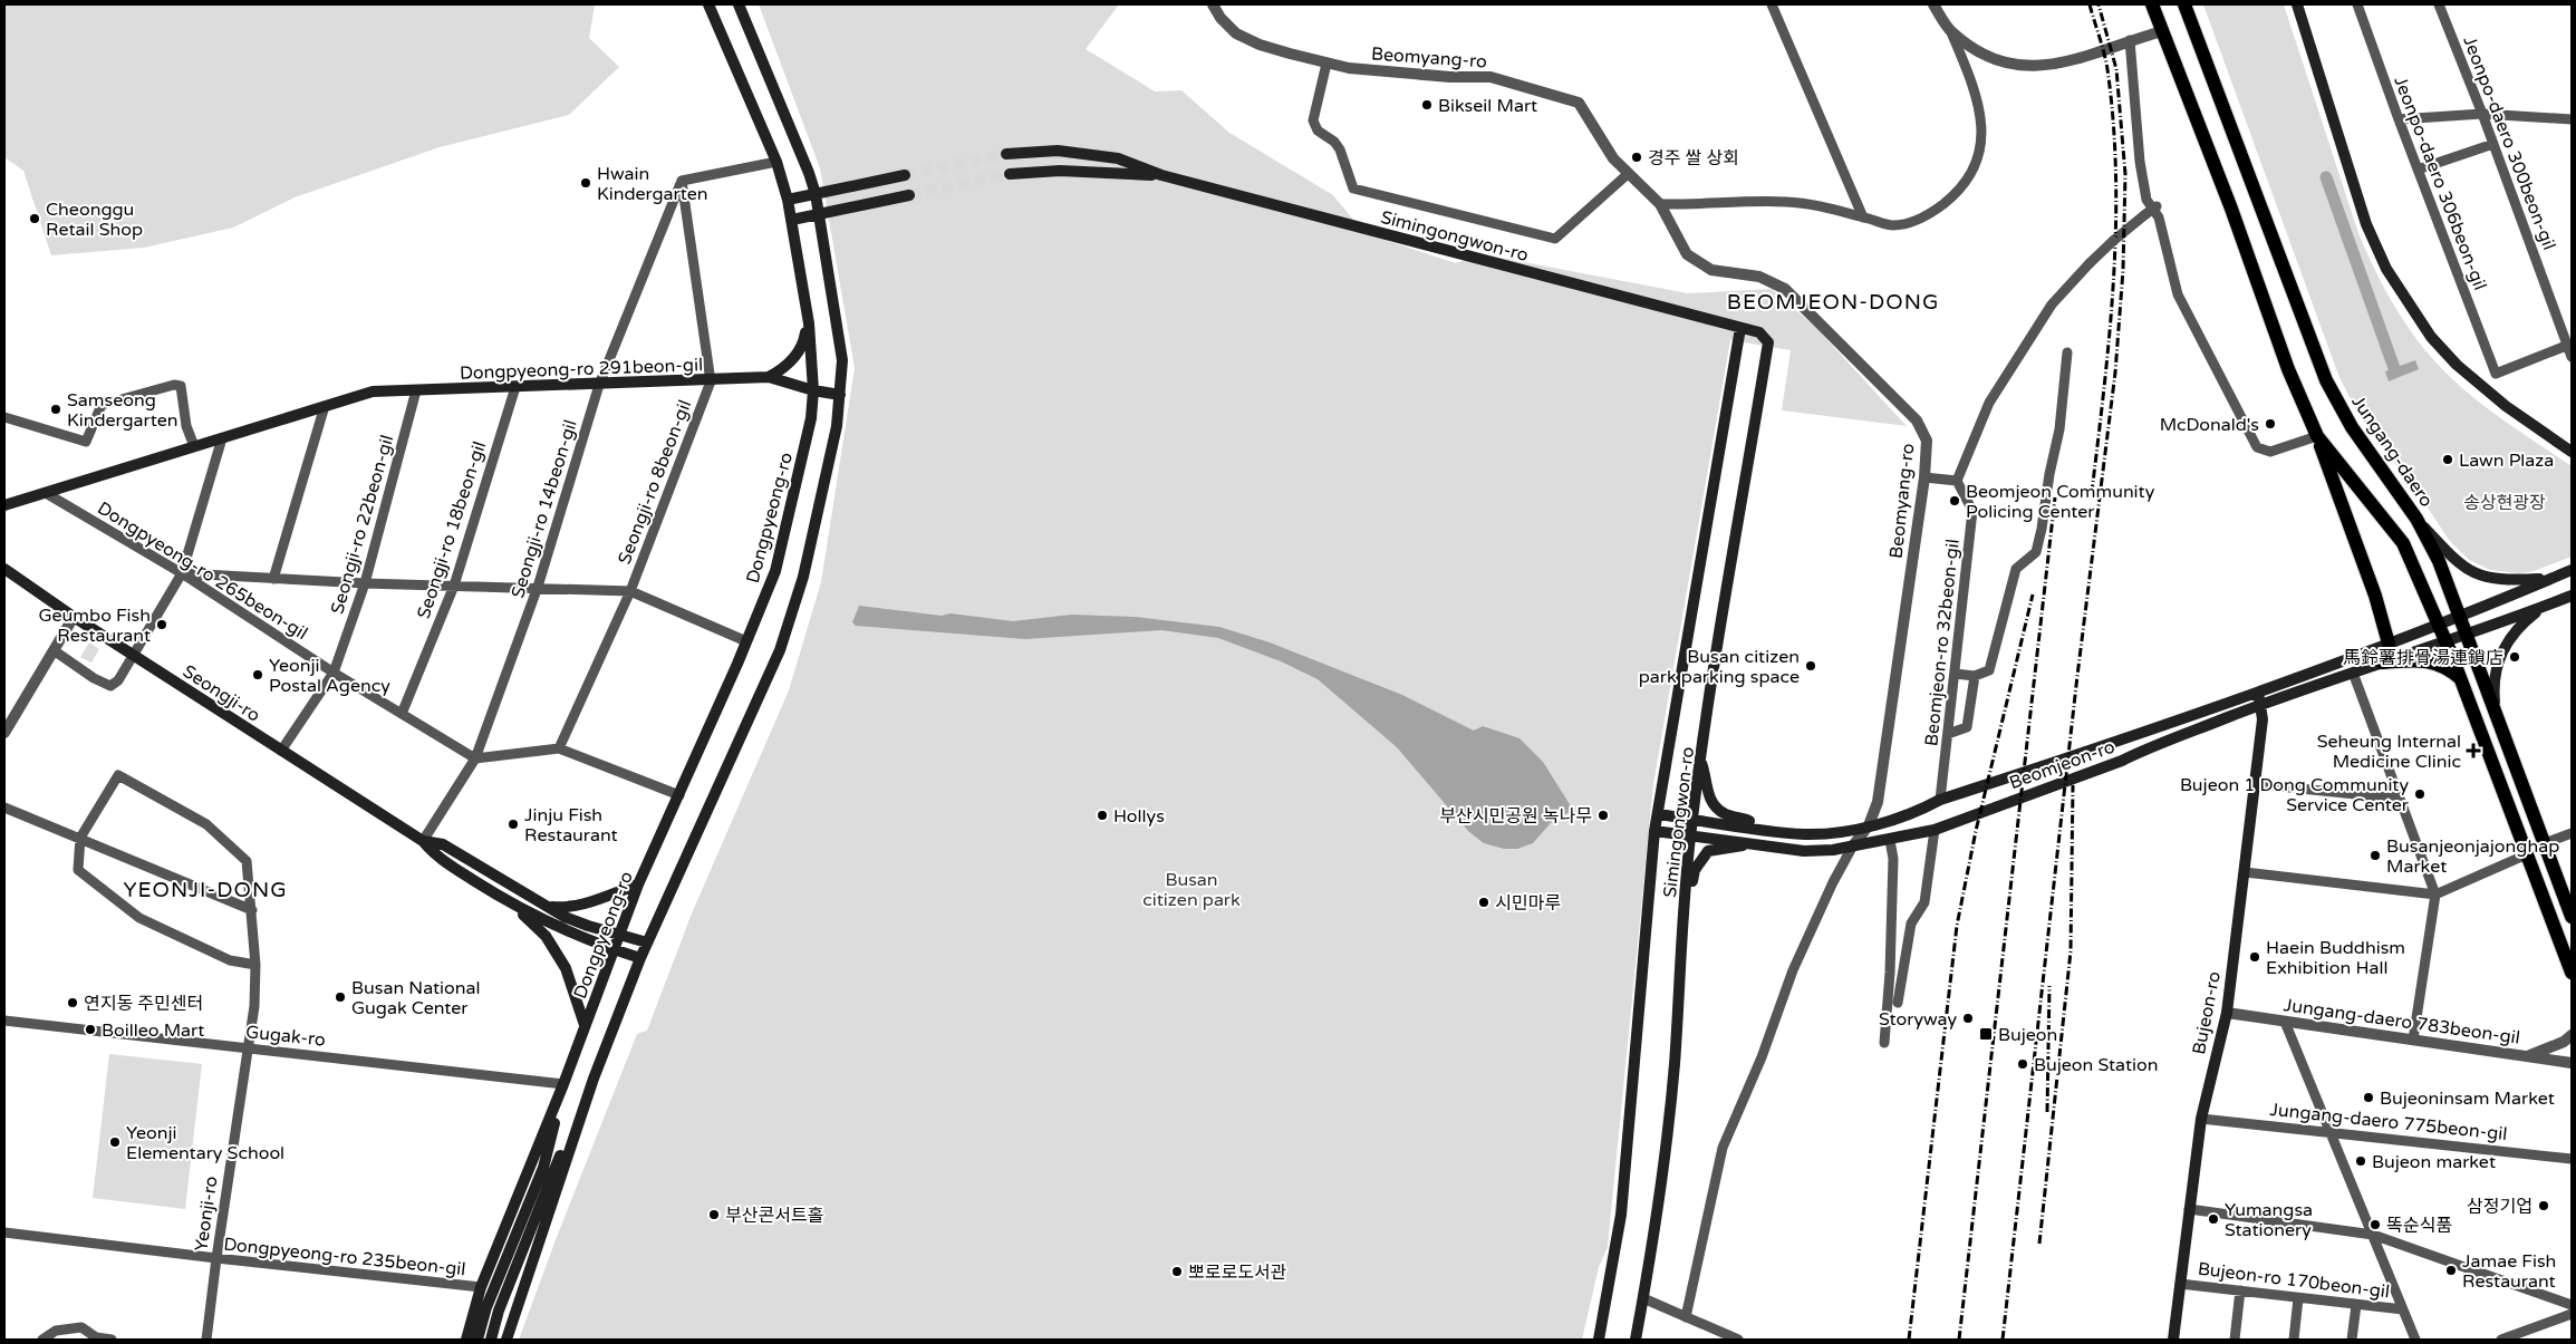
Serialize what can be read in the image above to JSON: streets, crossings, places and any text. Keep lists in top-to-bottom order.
{
  "streets": {
    "main road": [
      "Simingongwon-ro",
      "Dongpyeong-ro 291beon-gil",
      "Jungang-daero",
      "Dongpyeong-ro",
      "Seongji-ro",
      "Beomjeon-ro",
      "Bujeon-ro"
    ],
    "street": [
      "Beomyang-ro",
      "Jeonpo-daero 300beon-gil",
      "Jeonpo-daero 306beon-gil",
      "Seongji-ro 8beon-gil",
      "Seongji-ro 14beon-gil",
      "Seongji-ro 22beon-gil",
      "Seongji-ro 18beon-gil",
      "Dongpyeong-ro 265beon-gil",
      "Beomjeon-ro 32beon-gil",
      "Jungang-daero 783beon-gil",
      "Gugak-ro",
      "Jungang-daero 775beon-gil",
      "Yeonji-ro",
      "Dongpyeong-ro 235beon-gil",
      "Bujeon-ro 170beon-gil"
    ]
  },
  "crossings": [
    ["Beomyang-ro", "Beomjeon-ro"],
    ["Simingongwon-ro", "Beomjeon-ro"],
    ["Dongpyeong-ro 291beon-gil", "Seongji-ro 8beon-gil"],
    ["Dongpyeong-ro 291beon-gil", "Seongji-ro 14beon-gil"],
    ["Dongpyeong-ro 291beon-gil", "Dongpyeong-ro"],
    ["Dongpyeong-ro 291beon-gil", "Seongji-ro 22beon-gil"],
    ["Dongpyeong-ro 291beon-gil", "Seongji-ro 18beon-gil"],
    ["Dongpyeong-ro 291beon-gil", "Dongpyeong-ro 265beon-gil"],
    ["Jungang-daero", "Beomjeon-ro"],
    ["Seongji-ro 8beon-gil", "Seongji-ro 14beon-gil"],
    ["Seongji-ro 14beon-gil", "Dongpyeong-ro 265beon-gil"],
    ["Seongji-ro 14beon-gil", "Seongji-ro"],
    ["Dongpyeong-ro", "Seongji-ro"],
    ["Dongpyeong-ro", "Gugak-ro"],
    ["Seongji-ro 22beon-gil", "Dongpyeong-ro 265beon-gil"],
    ["Seongji-ro 22beon-gil", "Seongji-ro"],
    ["Seongji-ro 18beon-gil", "Dongpyeong-ro 265beon-gil"],
    ["Beomjeon-ro 32beon-gil", "Beomjeon-ro"],
    ["Beomjeon-ro", "Bujeon-ro"],
    ["Bujeon-ro", "Jungang-daero 783beon-gil"],
    ["Bujeon-ro", "Jungang-daero 775beon-gil"],
    ["Bujeon-ro", "Bujeon-ro 170beon-gil"],
    ["Gugak-ro", "Yeonji-ro"],
    ["Yeonji-ro", "Dongpyeong-ro 235beon-gil"]
  ],
  "districts": ["BEOMJEON-DONG", "YEONJI-DONG"],
  "parks": ["송상현광장", "Busan citizen park"],
  "places": {
    "other": [
      "Bikseil Mart",
      "경주 쌀 상회",
      "Hwain Kindergarten",
      "Cheonggu Retail Shop",
      "Samseong Kindergarten",
      "McDonald's",
      "Lawn Plaza",
      "Beomjeon Community Policing Center",
      "Geumbo Fish Restaurant",
      "馬鈴薯排骨湯連鎖店",
      "Busan citizen park parking space",
      "Yeonji Postal Agency",
      "Bujeon 1 Dong Community Service Center",
      "Hollys",
      "부산시민공원 녹나무",
      "Jinju Fish Restaurant",
      "Busanjeonjajonghap Market",
      "시민마루",
      "Haein Buddhism Exhibition Hall",
      "Busan National Gugak Center",
      "연지동 주민센터",
      "Storyway",
      "Boilleo Mart",
      "Bujeon Station",
      "Bujeoninsam Market",
      "Yeonji Elementary School",
      "Bujeon market",
      "삼정기업",
      "부산콘서트홀",
      "Yumangsa Stationery",
      "똑순식품",
      "Jamae Fish Restaurant",
      "뽀로로도서관"
    ],
    "health": ["Seheung Internal Medicine Clinic"],
    "transit": ["Bujeon"]
  }
}
